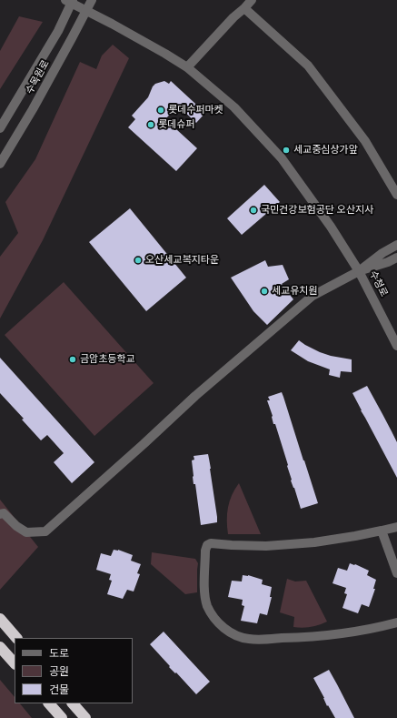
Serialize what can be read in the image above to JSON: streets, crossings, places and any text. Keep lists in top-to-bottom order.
{
  "streets": {
    "street": ["수목원로", "수청로"]
  },
  "crossings": [
    ["수목원로", "수청로"]
  ],
  "places": [
    "롯데수퍼마켓",
    "롯데슈퍼",
    "세교중심상가앞",
    "국민건강보험공단 오산지사",
    "오산세교복지타운",
    "세교유치원",
    "금암초등학교"
  ],
  "legend": ["도로", "공원", "건물"]
}
